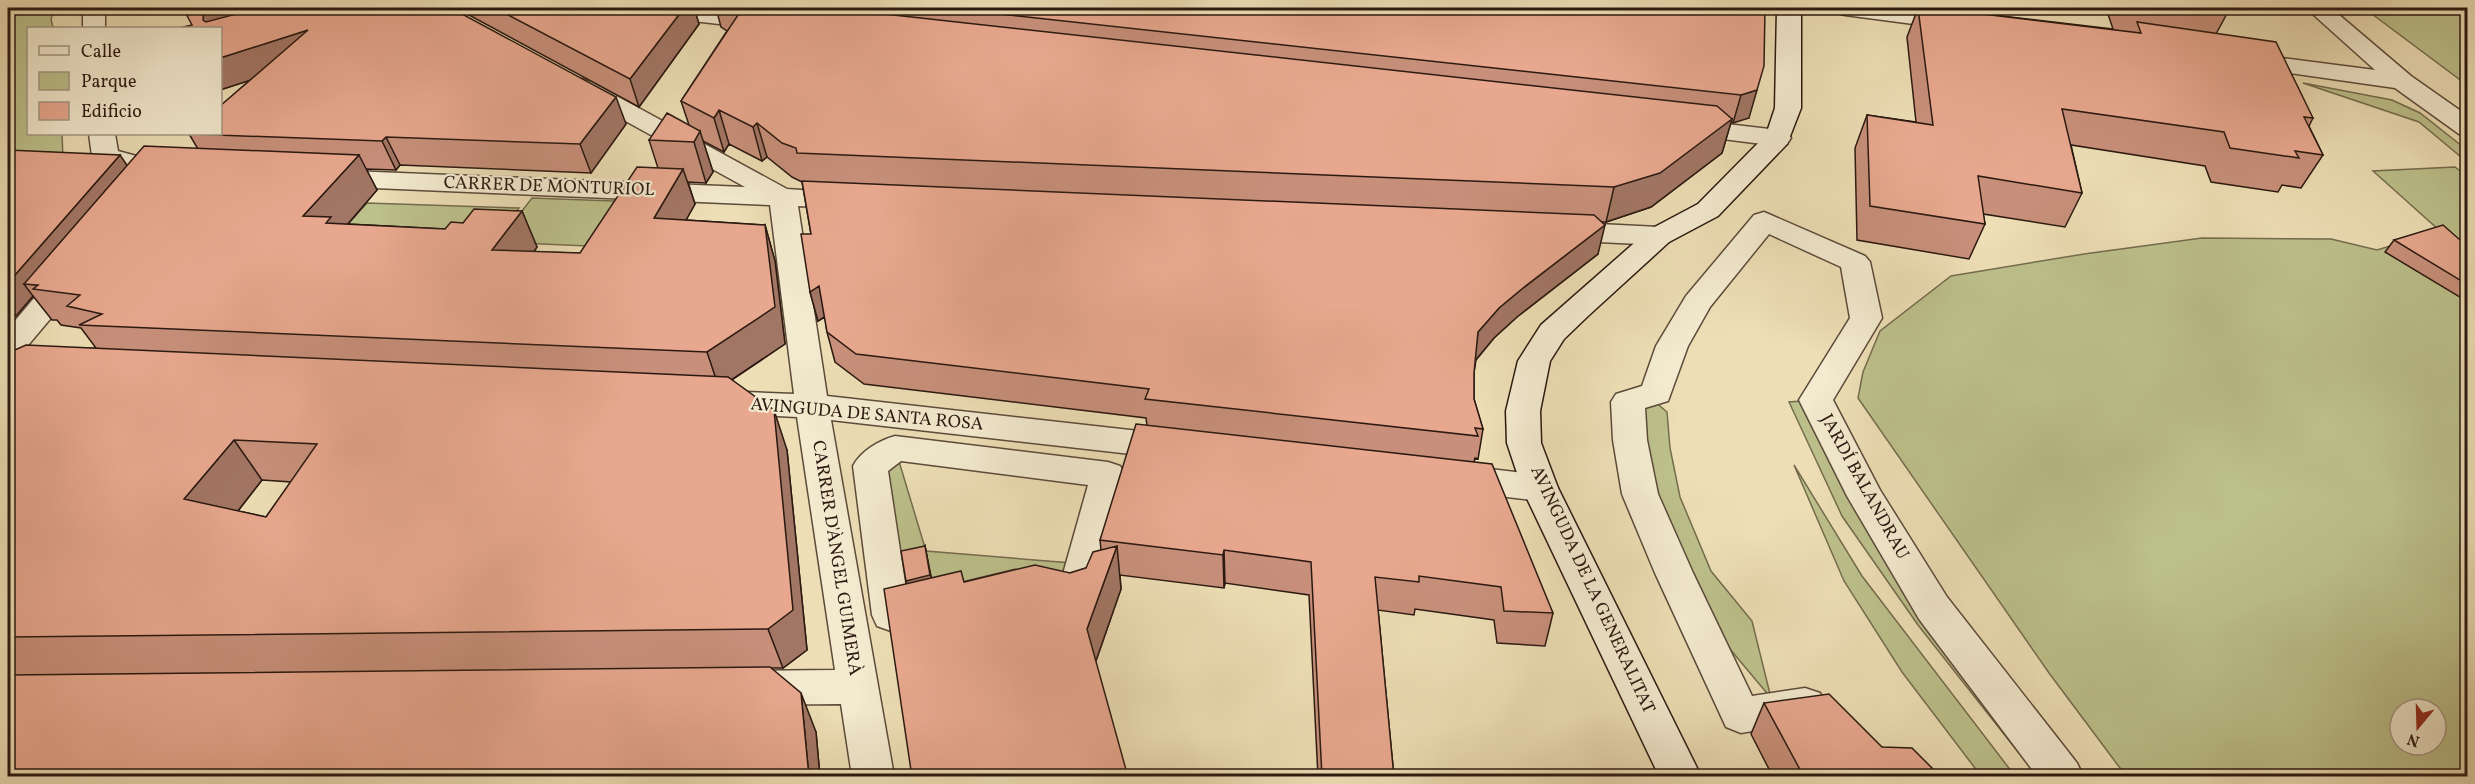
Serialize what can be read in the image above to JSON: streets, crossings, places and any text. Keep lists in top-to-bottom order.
{
  "streets": {
    "street": [
      "CARRER DE MONTURIOL",
      "AVINGUDA DE SANTA ROSA",
      "JARDÍ BALANDRAU",
      "CARRER D'ÀNGEL GUIMERÀ",
      "AVINGUDA DE LA GENERALITAT"
    ]
  },
  "crossings": [
    ["CARRER DE MONTURIOL", "CARRER D'ÀNGEL GUIMERÀ"],
    ["AVINGUDA DE SANTA ROSA", "CARRER D'ÀNGEL GUIMERÀ"]
  ],
  "legend": ["Calle", "Parque", "Edificio"],
  "north": "bottom"
}
